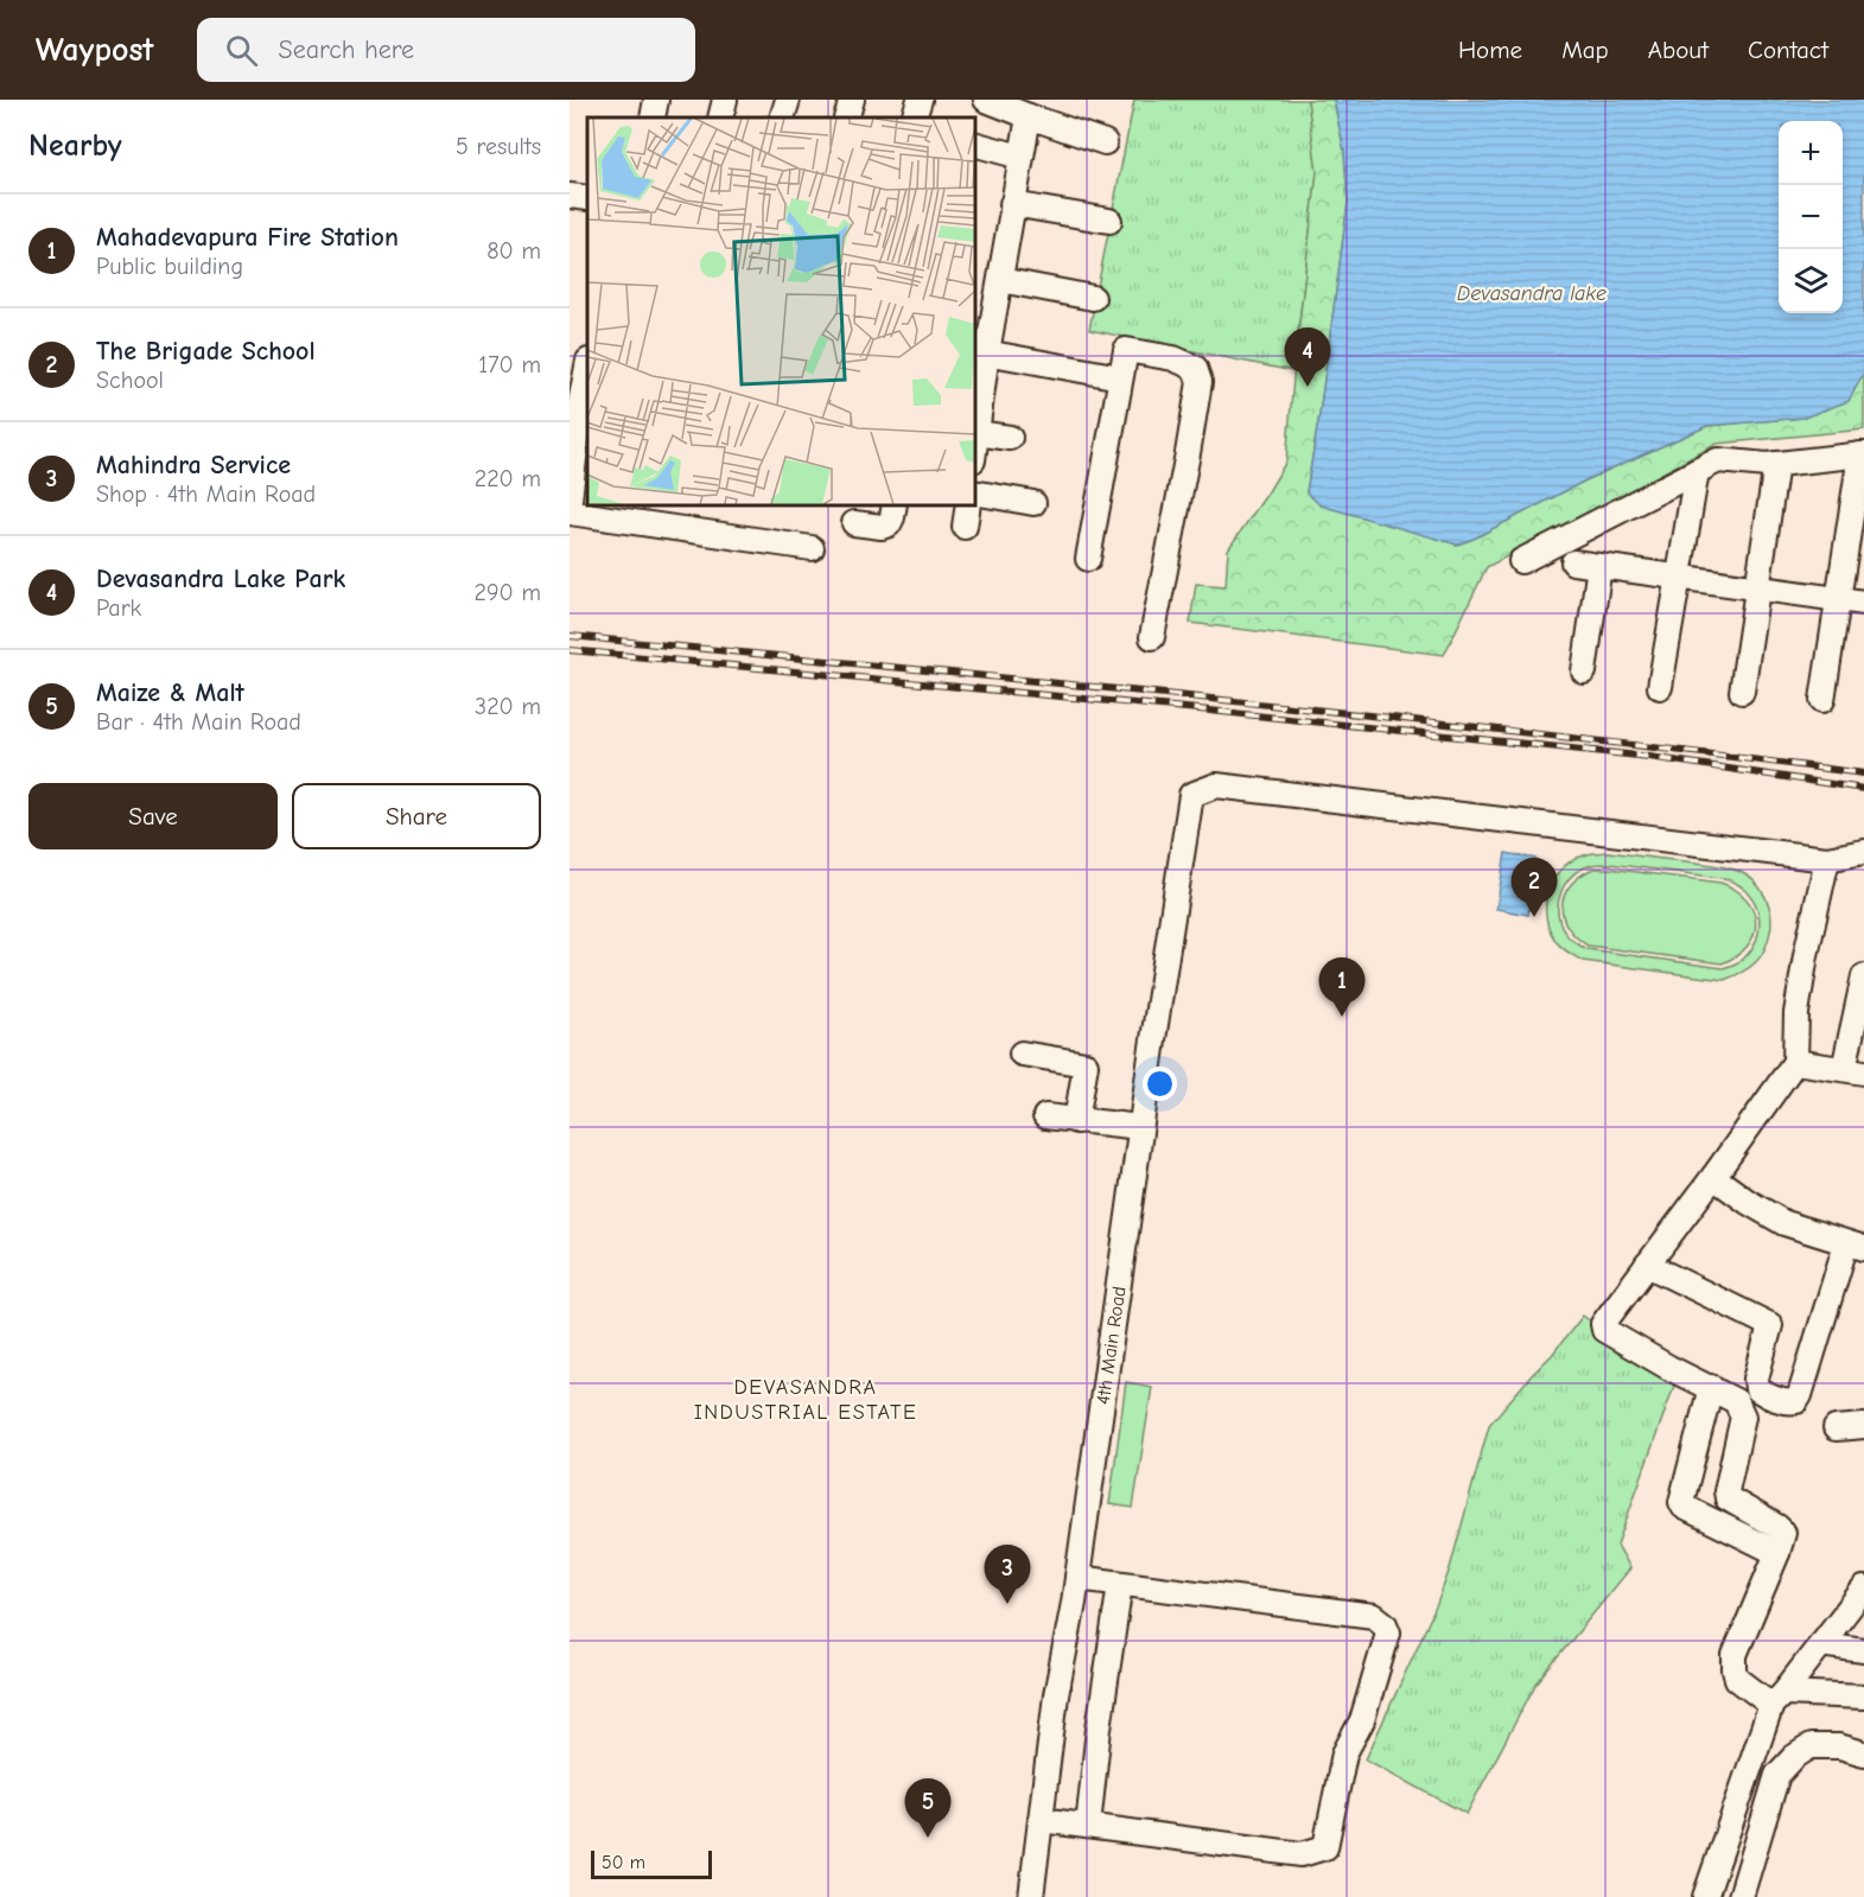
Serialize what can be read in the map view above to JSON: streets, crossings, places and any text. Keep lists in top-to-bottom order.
{
  "streets": {
    "street": ["4th Main Road"]
  },
  "districts": ["DEVASANDRA INDUSTRIAL ESTATE"],
  "water": ["Devasandra lake"],
  "scale_bar": "50 m",
  "page": {
    "header": "Waypost",
    "search": "Search here",
    "nav": [
      "Home",
      "Map",
      "About",
      "Contact"
    ],
    "heading": ["Nearby", "5 results"],
    "map_buttons": ["+", "−"],
    "list": [
      {
        "mark": "1",
        "name": "Mahadevapura Fire Station",
        "note": "Public building",
        "value": "80 m"
      },
      {
        "mark": "2",
        "name": "The Brigade School",
        "note": "School",
        "value": "170 m"
      },
      {
        "mark": "3",
        "name": "Mahindra Service",
        "note": "Shop · 4th Main Road",
        "value": "220 m"
      },
      {
        "mark": "4",
        "name": "Devasandra Lake Park",
        "note": "Park",
        "value": "290 m"
      },
      {
        "mark": "5",
        "name": "Maize & Malt",
        "note": "Bar · 4th Main Road",
        "value": "320 m"
      }
    ],
    "pins": [
      "4",
      "2",
      "1",
      "3",
      "5"
    ],
    "buttons": ["Save", "Share"],
    "scale": "50 m"
  }
}
